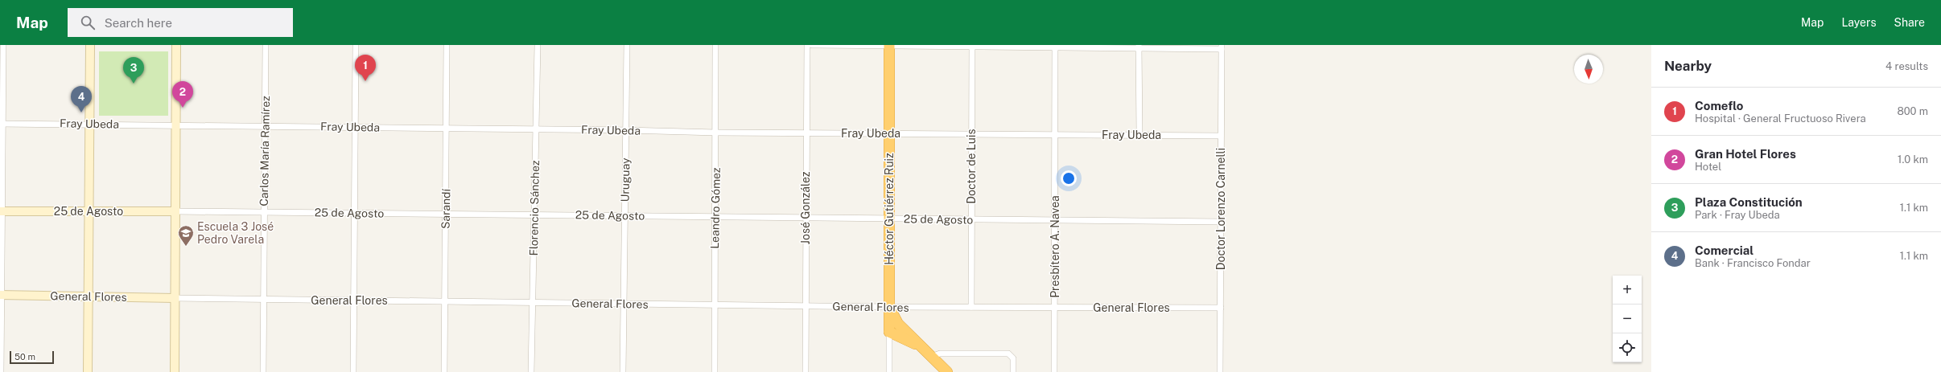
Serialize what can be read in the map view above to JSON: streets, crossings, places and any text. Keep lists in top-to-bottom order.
{
  "streets": {
    "highway": ["Héctor Gutiérrez Ruiz"],
    "street": [
      "Fray Ubeda",
      "Carlos María Ramírez",
      "Doctor de Luis",
      "Uruguay",
      "Florencio Sánchez",
      "Leandro Gómez",
      "José González",
      "Sarandí",
      "Doctor Lorenzo Carnelli",
      "25 de Agosto",
      "Presbítero A. Navea",
      "General Flores"
    ]
  },
  "crossings": [
    ["Fray Ubeda", "Carlos María Ramírez"],
    ["Fray Ubeda", "Doctor de Luis"],
    ["Fray Ubeda", "Uruguay"],
    ["Fray Ubeda", "Florencio Sánchez"],
    ["Fray Ubeda", "Leandro Gómez"],
    ["Fray Ubeda", "José González"],
    ["Fray Ubeda", "Sarandí"],
    ["Fray Ubeda", "Héctor Gutiérrez Ruiz"],
    ["Fray Ubeda", "Doctor Lorenzo Carnelli"],
    ["Fray Ubeda", "Presbítero A. Navea"],
    ["Carlos María Ramírez", "25 de Agosto"],
    ["Carlos María Ramírez", "General Flores"],
    ["Doctor de Luis", "25 de Agosto"],
    ["Doctor de Luis", "General Flores"],
    ["Uruguay", "25 de Agosto"],
    ["Uruguay", "General Flores"],
    ["Florencio Sánchez", "25 de Agosto"],
    ["Florencio Sánchez", "General Flores"],
    ["Leandro Gómez", "25 de Agosto"],
    ["Leandro Gómez", "General Flores"],
    ["José González", "25 de Agosto"],
    ["José González", "General Flores"],
    ["Sarandí", "25 de Agosto"],
    ["Sarandí", "General Flores"],
    ["Héctor Gutiérrez Ruiz", "25 de Agosto"],
    ["Héctor Gutiérrez Ruiz", "General Flores"],
    ["Doctor Lorenzo Carnelli", "25 de Agosto"],
    ["Doctor Lorenzo Carnelli", "General Flores"],
    ["25 de Agosto", "Presbítero A. Navea"],
    ["Presbítero A. Navea", "General Flores"]
  ],
  "places": {
    "school or university": ["Escuela 3 José Pedro Varela"]
  },
  "scale_bar": "50 m",
  "north": "bottom",
  "page": {
    "header": "Map",
    "search": "Search here",
    "nav": ["Map", "Layers", "Share"],
    "heading": ["Nearby", "4 results"],
    "pins": [
      "1",
      "3",
      "2",
      "4"
    ],
    "list": [
      {
        "mark": "1",
        "name": "Comeflo",
        "note": "Hospital · General Fructuoso Rivera",
        "value": "800 m"
      },
      {
        "mark": "2",
        "name": "Gran Hotel Flores",
        "note": "Hotel",
        "value": "1.0 km"
      },
      {
        "mark": "3",
        "name": "Plaza Constitución",
        "note": "Park · Fray Ubeda",
        "value": "1.1 km"
      },
      {
        "mark": "4",
        "name": "Comercial",
        "note": "Bank · Francisco Fondar",
        "value": "1.1 km"
      }
    ],
    "map_buttons": ["+", "−"],
    "scale": "50 m"
  }
}
